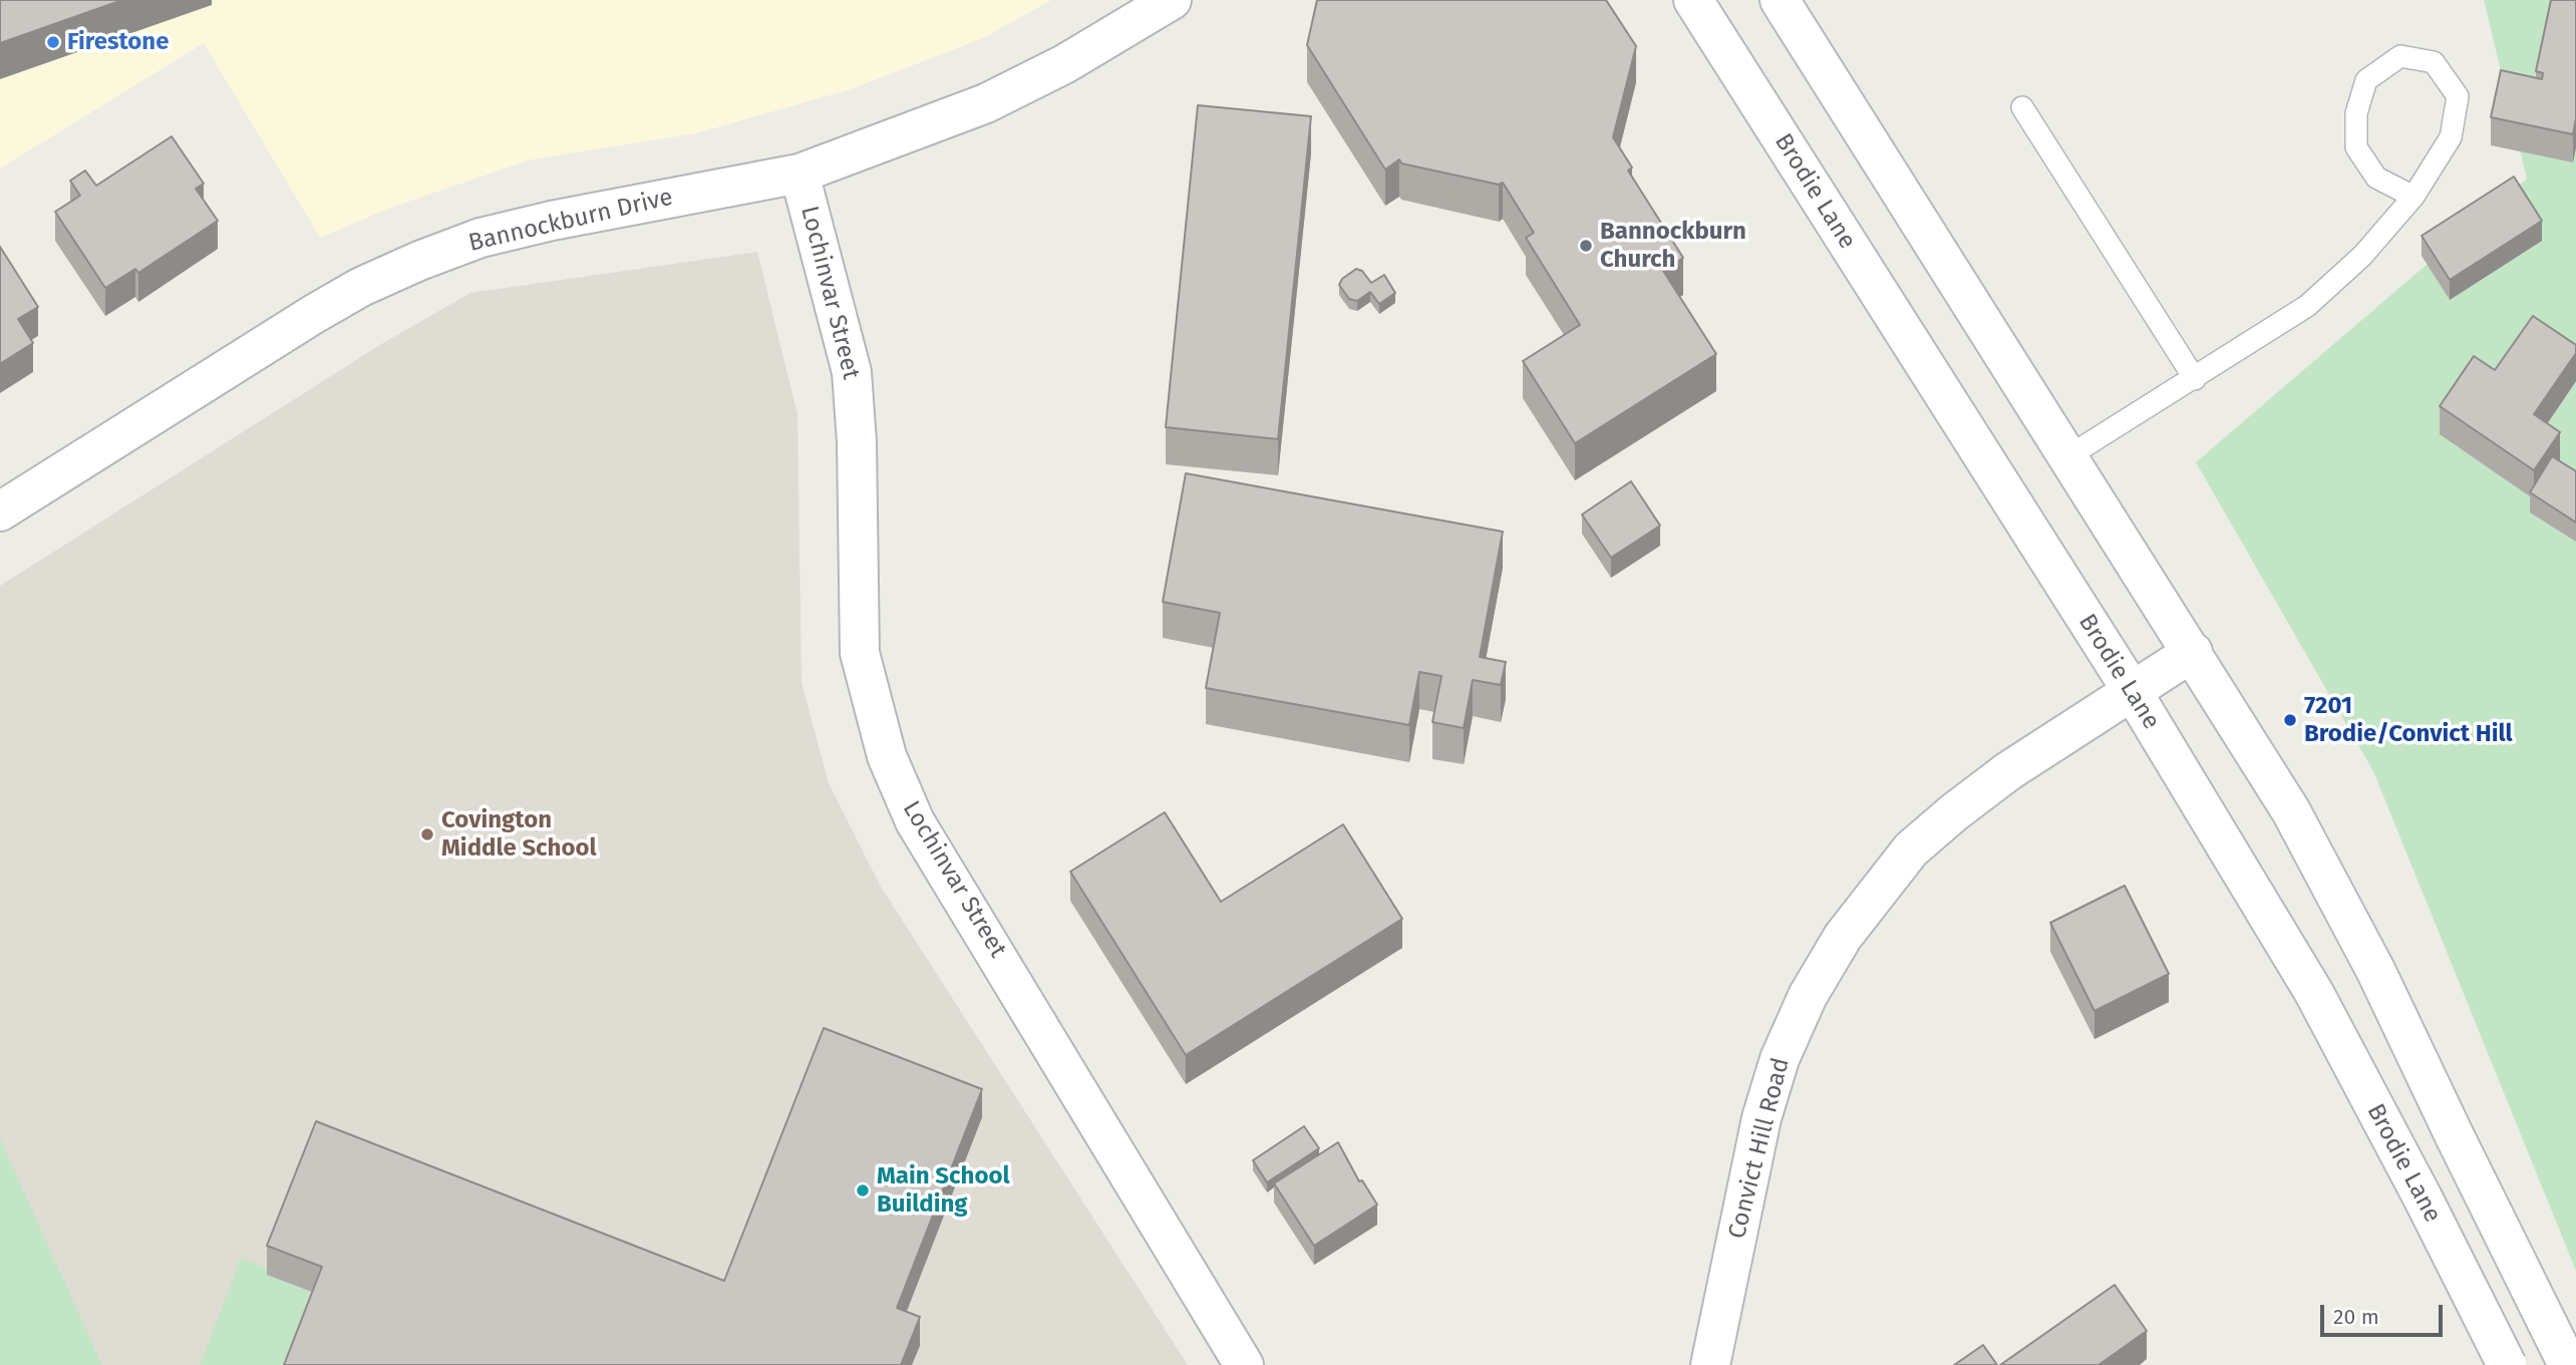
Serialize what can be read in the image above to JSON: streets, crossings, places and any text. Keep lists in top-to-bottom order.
{
  "streets": {
    "street": [
      "Brodie Lane",
      "Bannockburn Drive",
      "Lochinvar Street",
      "Convict Hill Road"
    ]
  },
  "crossings": [
    ["Brodie Lane", "Convict Hill Road"],
    ["Bannockburn Drive", "Lochinvar Street"]
  ],
  "places": [
    "Firestone",
    "Bannockburn Church",
    "7201 Brodie/Convict Hill",
    "Covington Middle School",
    "Main School Building"
  ],
  "scale_bar": "20 m"
}
